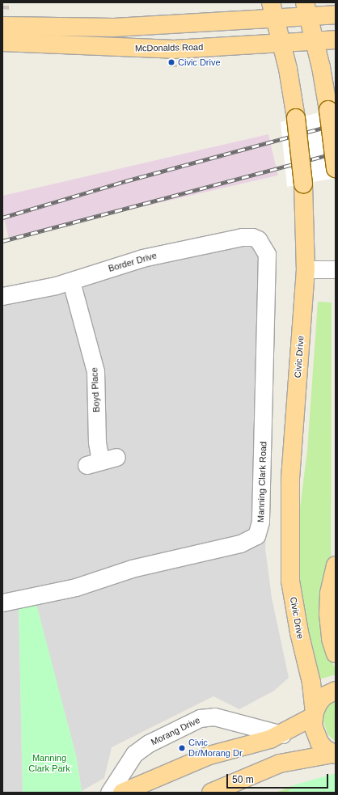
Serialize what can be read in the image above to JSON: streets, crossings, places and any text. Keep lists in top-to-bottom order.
{
  "streets": {
    "main road": ["McDonalds Road", "Civic Drive"],
    "street": [
      "Border Drive",
      "Boyd Place",
      "Manning Clark Road",
      "Morang Drive"
    ]
  },
  "crossings": [
    ["McDonalds Road", "Civic Drive"],
    ["Border Drive", "Boyd Place"],
    ["Border Drive", "Manning Clark Road"]
  ],
  "parks": ["Manning Clark Park"],
  "places": ["Civic Drive", "Civic Dr/Morang Dr"],
  "scale_bar": "50 m"
}
